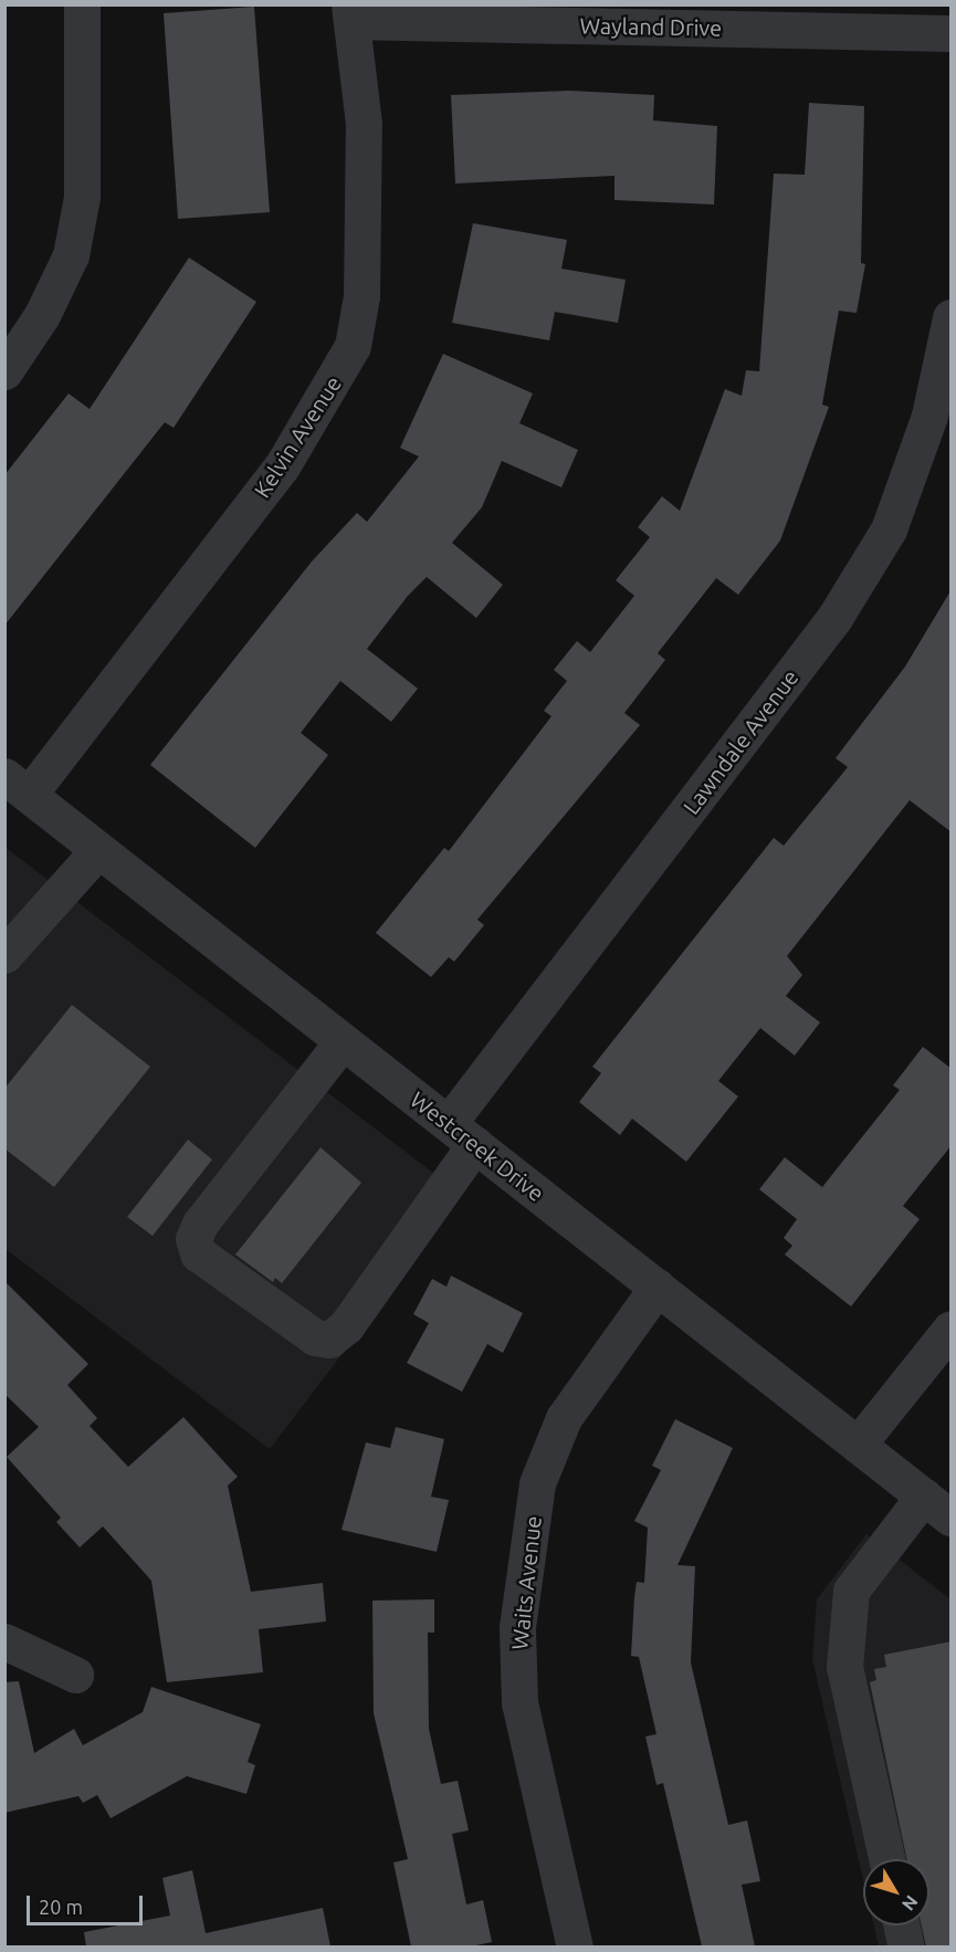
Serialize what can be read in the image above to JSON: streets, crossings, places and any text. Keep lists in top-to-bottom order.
{
  "streets": {
    "street": [
      "Wayland Drive",
      "Kelvin Avenue",
      "Lawndale Avenue",
      "Westcreek Drive",
      "Waits Avenue"
    ]
  },
  "crossings": [
    ["Wayland Drive", "Kelvin Avenue"],
    ["Kelvin Avenue", "Westcreek Drive"],
    ["Lawndale Avenue", "Westcreek Drive"],
    ["Westcreek Drive", "Waits Avenue"]
  ],
  "scale_bar": "20 m",
  "north": "bottom right"
}
